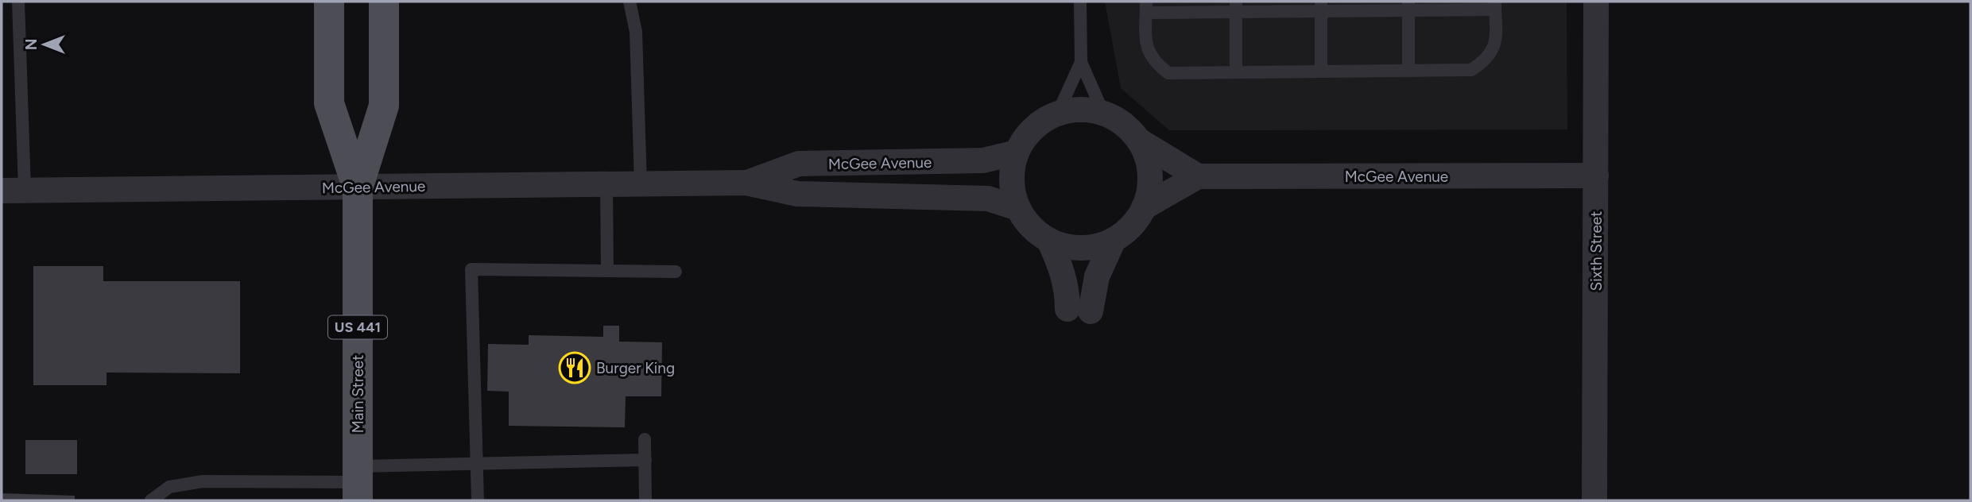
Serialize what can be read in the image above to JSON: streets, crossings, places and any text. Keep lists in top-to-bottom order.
{
  "streets": {
    "main road": ["US 441", "Main Street"],
    "street": ["McGee Avenue", "Sixth Street"]
  },
  "crossings": [
    ["McGee Avenue", "Sixth Street"],
    ["McGee Avenue", "Main Street"]
  ],
  "places": {
    "restaurant": ["Burger King"]
  },
  "north": "left"
}
